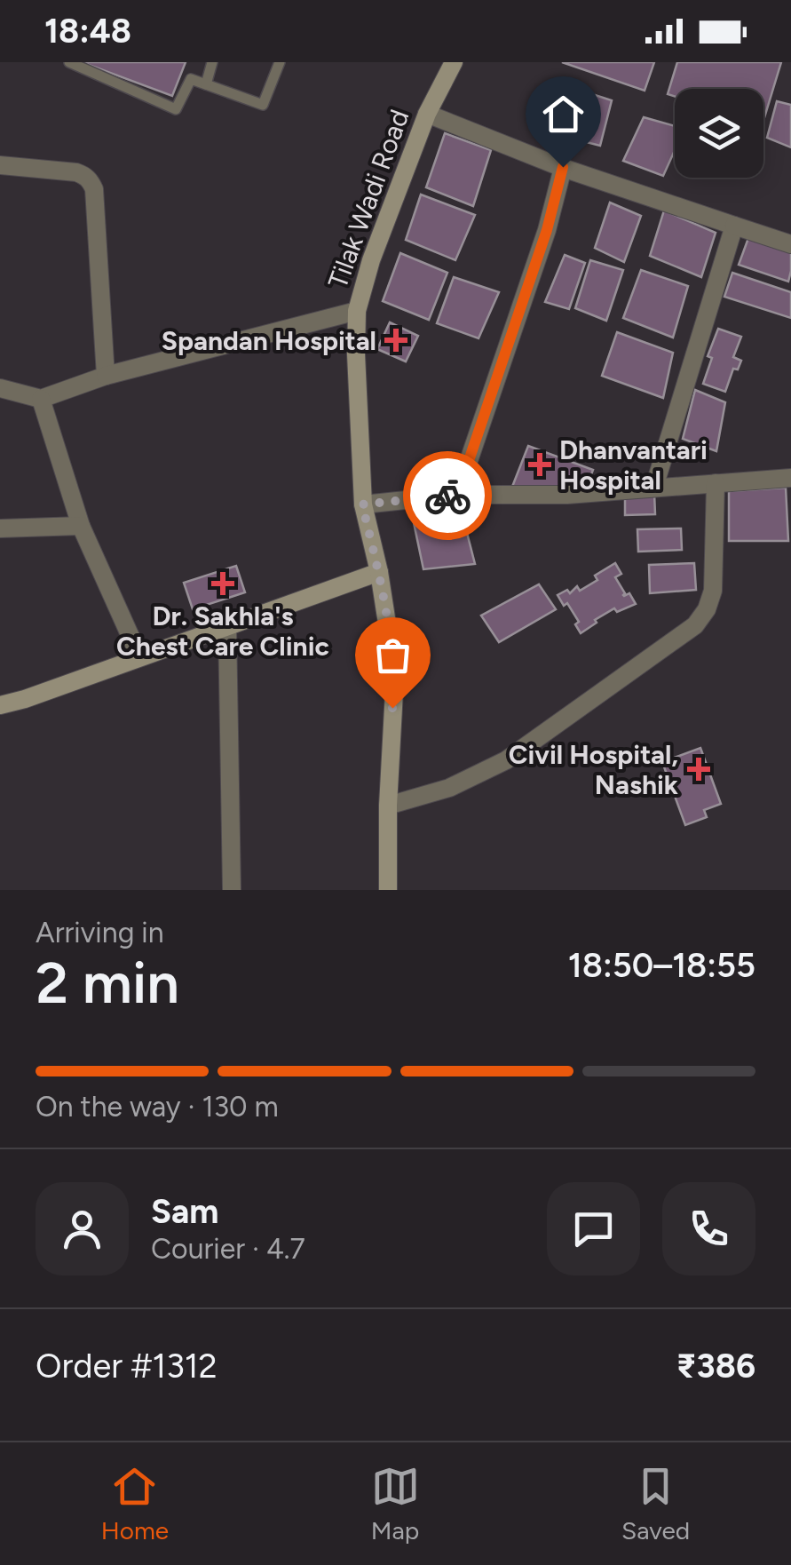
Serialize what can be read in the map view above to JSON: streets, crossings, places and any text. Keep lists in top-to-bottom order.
{
  "streets": {
    "street": ["Tilak Wadi Road"]
  },
  "places": {
    "health": [
      "Spandan Hospital",
      "Dhanvantari Hospital",
      "Dr. Sakhla's Chest Care Clinic",
      "Civil Hospital, Nashik"
    ]
  },
  "page": {
    "status": "18:48",
    "heading": ["2 min", "Arriving in", "18:50–18:55"],
    "panel": [
      "Sam",
      "Courier · 4.7",
      "Order #1312",
      "₹386"
    ],
    "bar": "On the way · 130 m",
    "tabs": ["Home", "Map", "Saved"]
  }
}
